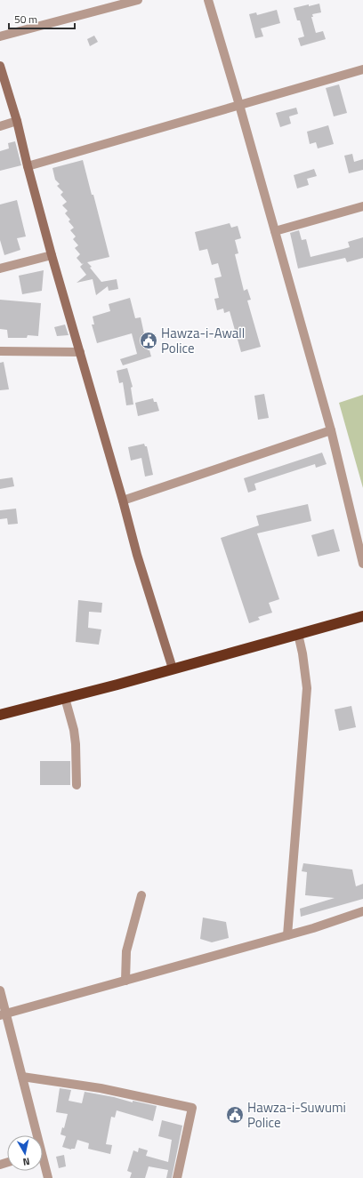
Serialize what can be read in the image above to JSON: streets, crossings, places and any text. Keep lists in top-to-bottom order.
{
  "places": {
    "public building": ["Hawza-i-Awall Police", "Hawza-i-Suwumi Police"]
  },
  "scale_bar": "50 m",
  "north": "bottom"
}
